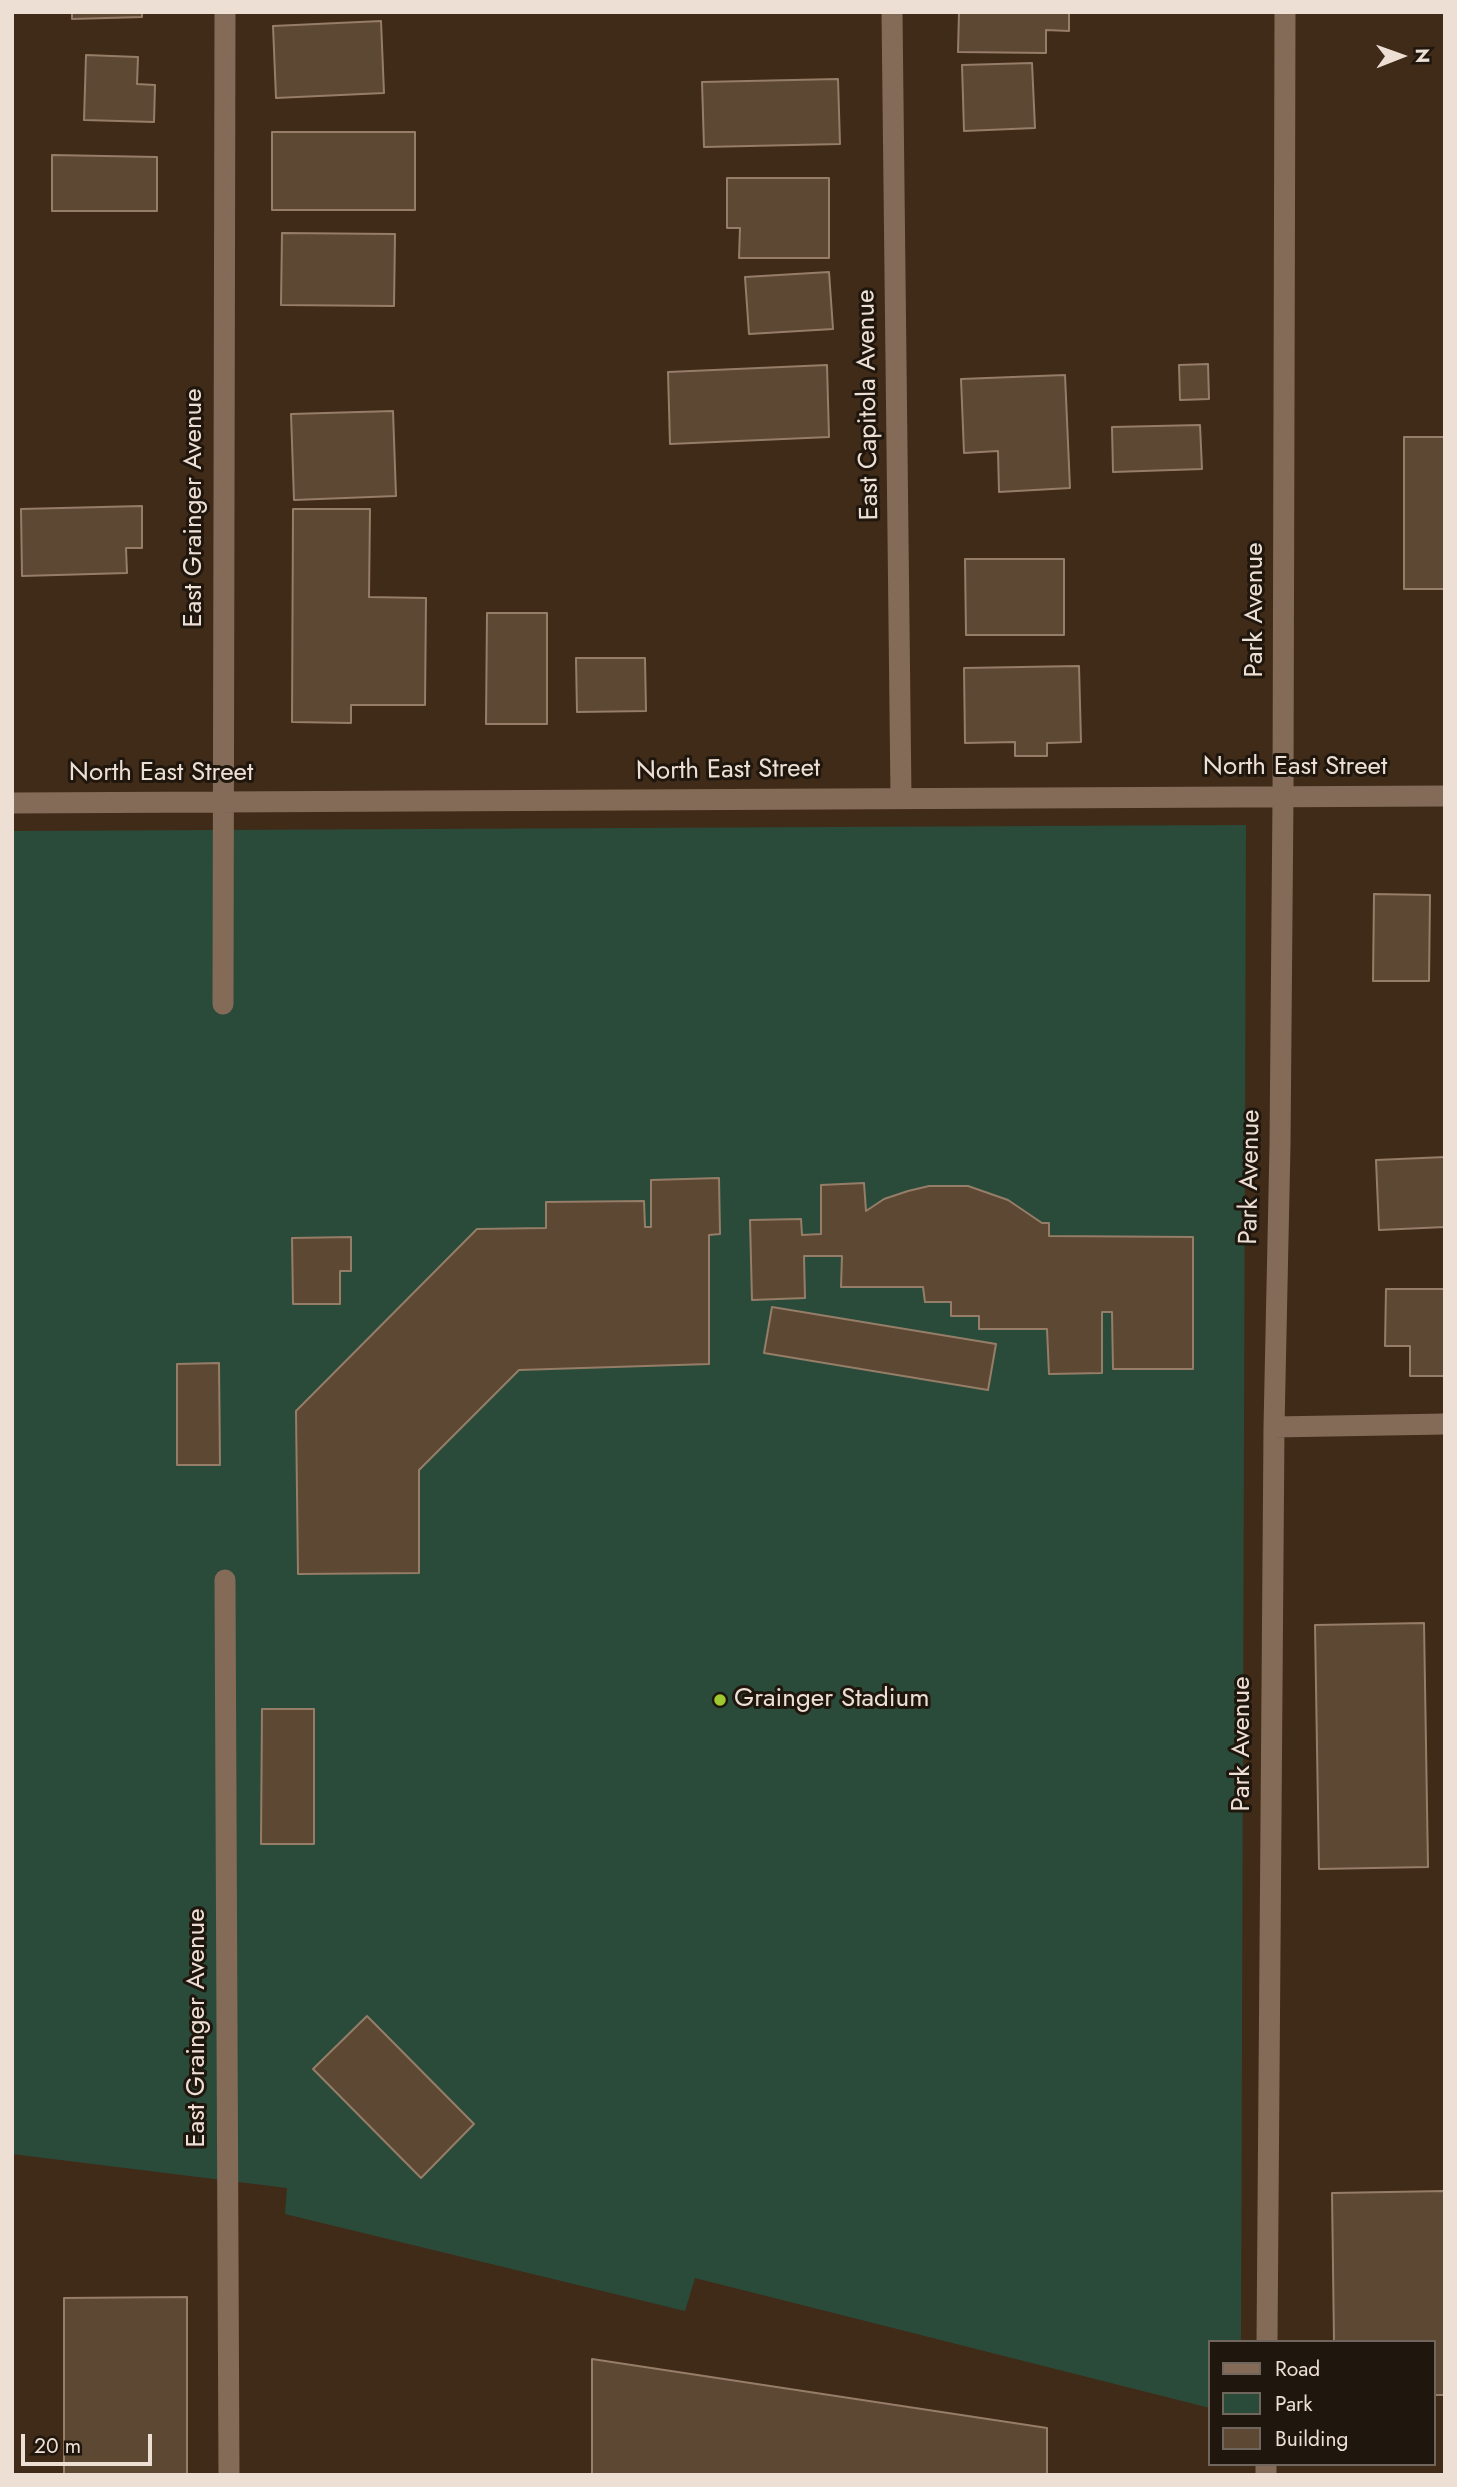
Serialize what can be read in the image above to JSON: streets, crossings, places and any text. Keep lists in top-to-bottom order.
{
  "streets": {
    "street": [
      "East Capitola Avenue",
      "East Grainger Avenue",
      "Park Avenue",
      "North East Street"
    ]
  },
  "crossings": [
    ["East Capitola Avenue", "North East Street"],
    ["East Grainger Avenue", "North East Street"],
    ["Park Avenue", "North East Street"]
  ],
  "places": ["Grainger Stadium"],
  "legend": ["Road", "Park", "Building"],
  "scale_bar": "20 m",
  "north": "right"
}
